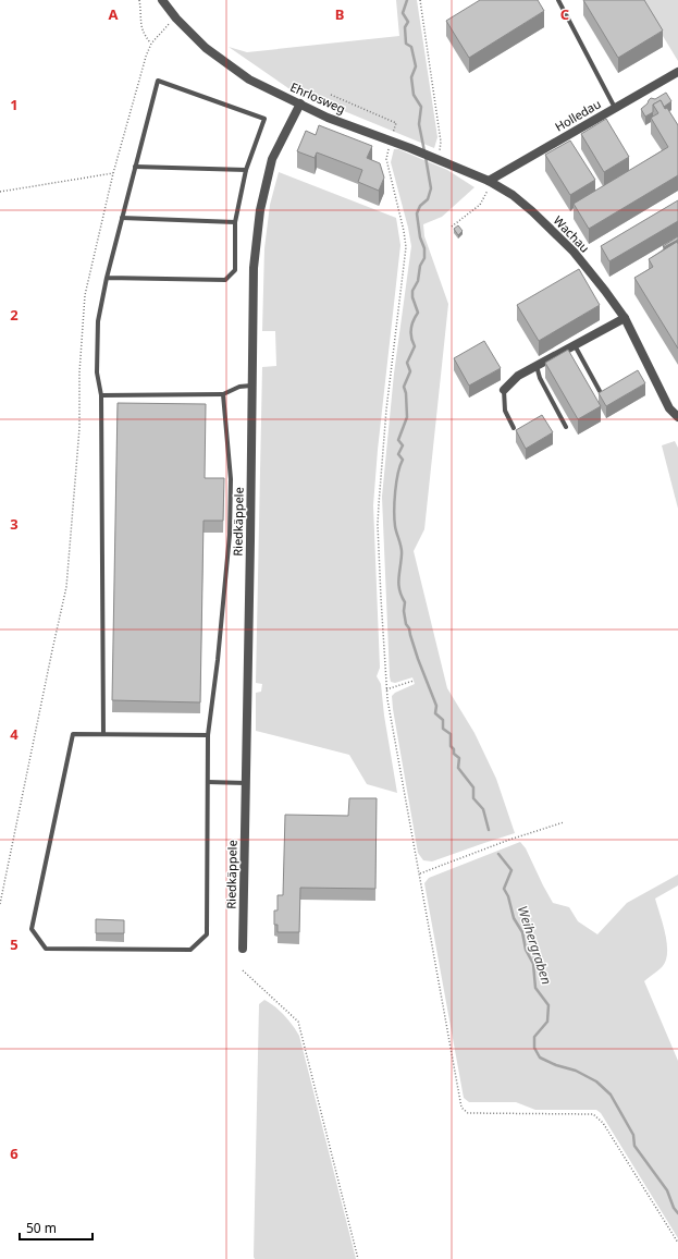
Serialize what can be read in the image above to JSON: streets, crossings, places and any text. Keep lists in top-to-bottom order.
{
  "streets": {
    "street": [
      "Ehrlosweg",
      "Holledau",
      "Wachau",
      "Riedkäppele"
    ]
  },
  "crossings": [
    ["Ehrlosweg", "Holledau"],
    ["Ehrlosweg", "Wachau"],
    ["Ehrlosweg", "Riedkäppele"],
    ["Holledau", "Wachau"]
  ],
  "water": ["Weihergraben"],
  "scale_bar": "50 m",
  "grid": {
    "columns": ["A", "B", "C"],
    "rows": [
      "1",
      "2",
      "3",
      "4",
      "5",
      "6"
    ]
  }
}
